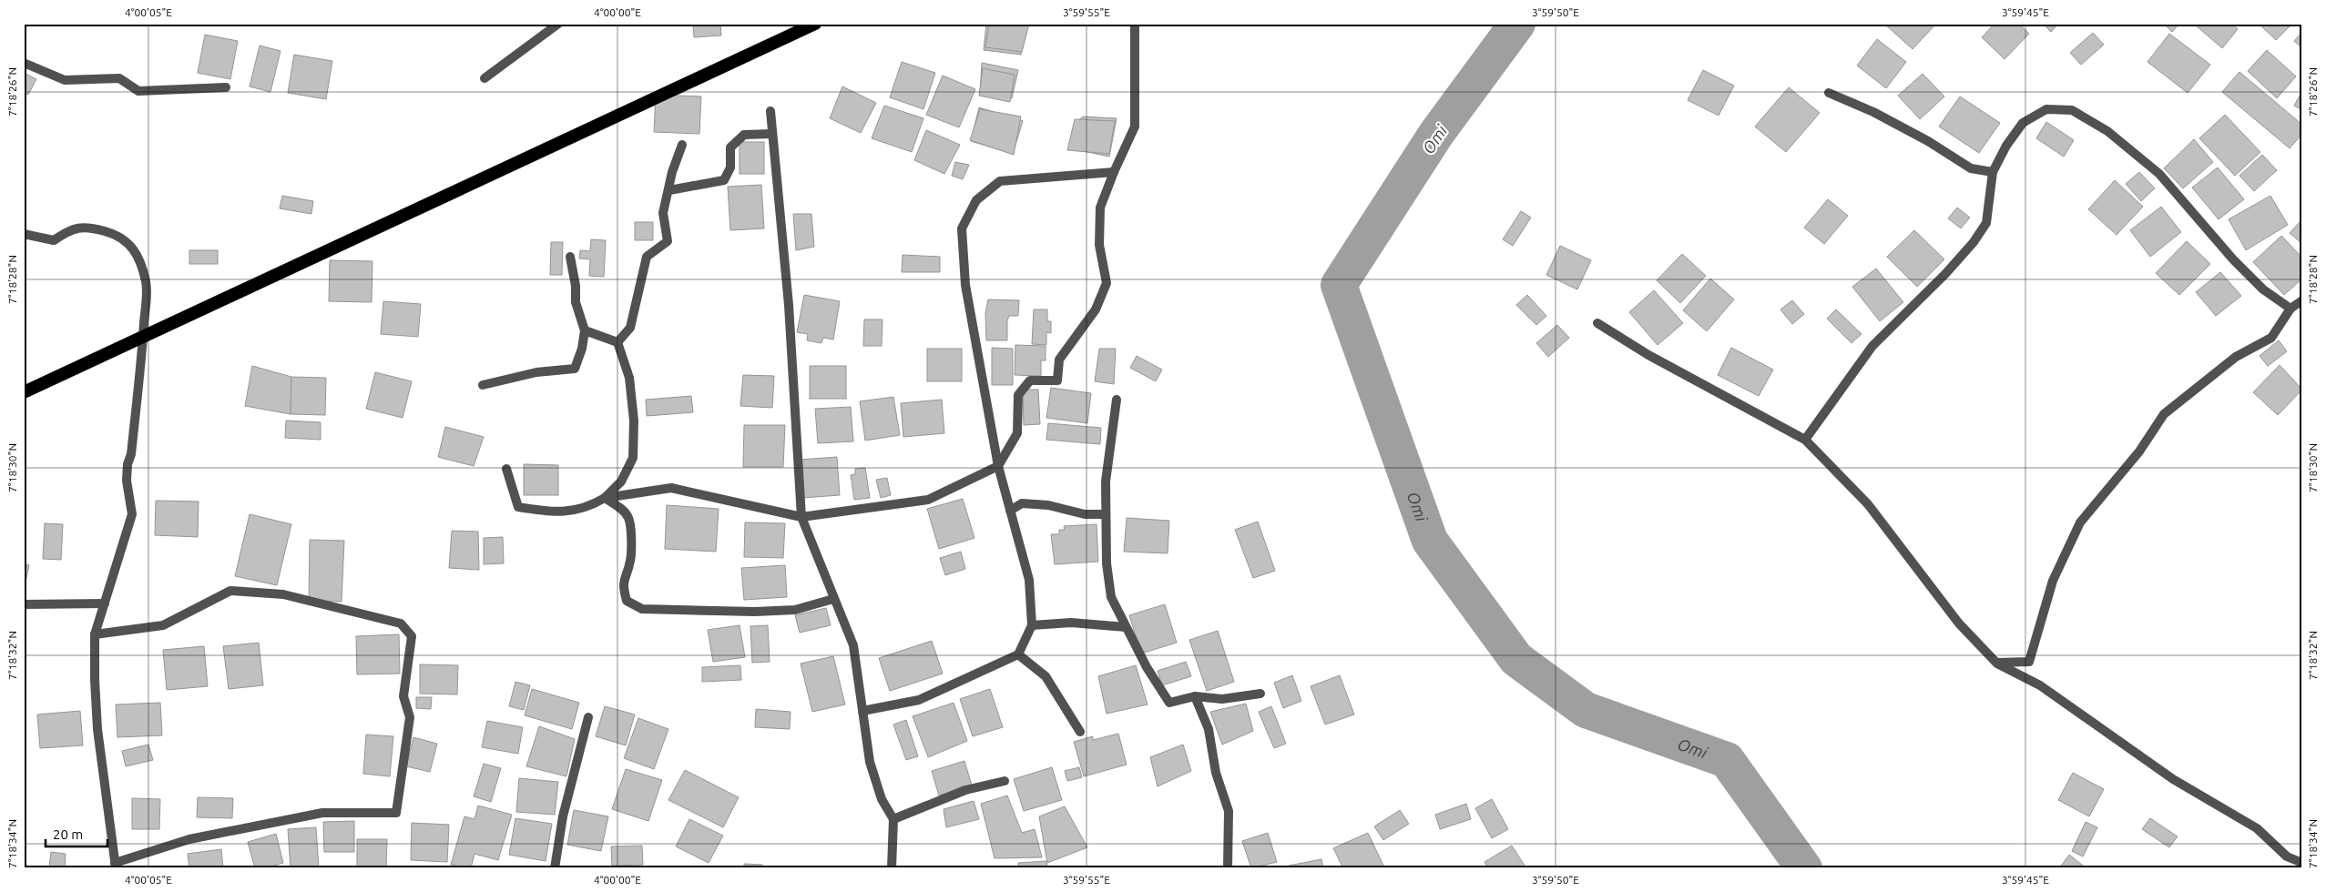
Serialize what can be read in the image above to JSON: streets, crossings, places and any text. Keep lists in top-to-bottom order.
{
  "water": ["Omi"],
  "scale_bar": "20 m",
  "coordinates": [
    "4°00'05\"E",
    "4°00'00\"E",
    "3°59'55\"E",
    "3°59'50\"E",
    "3°59'45\"E",
    "7°18'26\"N",
    "7°18'28\"N",
    "7°18'30\"N",
    "7°18'32\"N",
    "7°18'34\"N"
  ]
}
